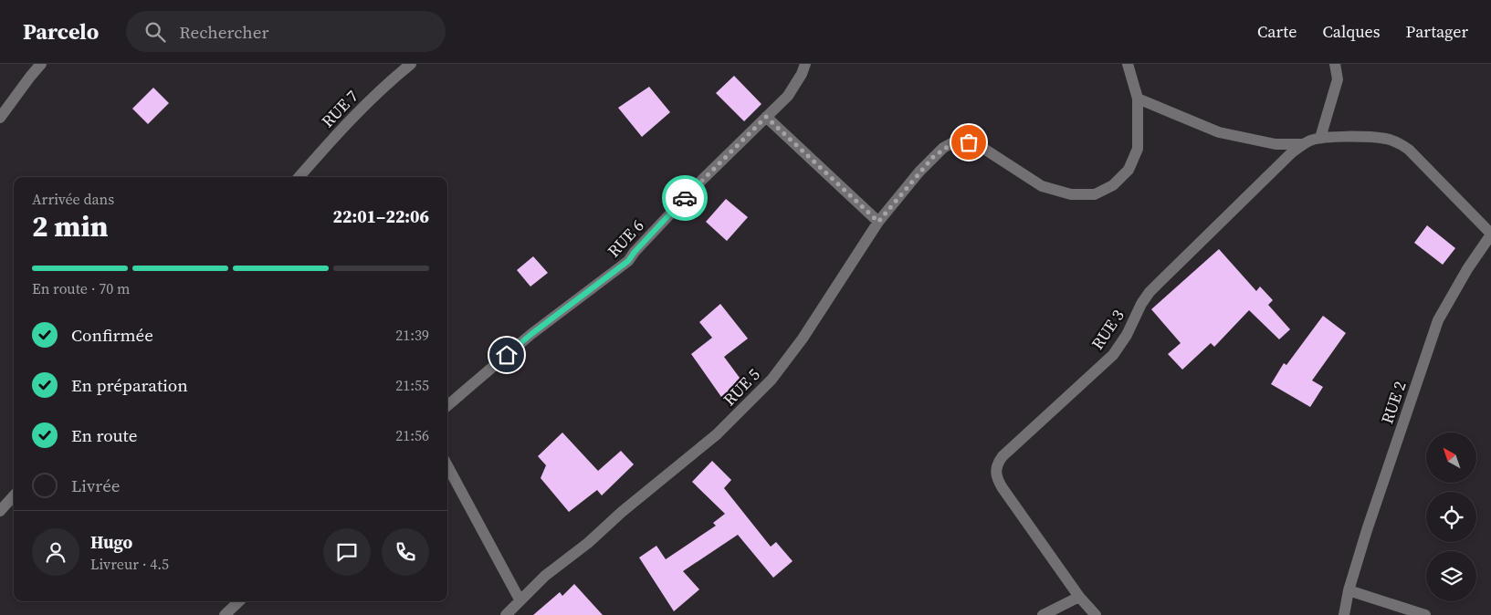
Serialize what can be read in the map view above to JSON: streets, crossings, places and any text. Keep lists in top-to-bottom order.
{
  "streets": {
    "street": [
      "RUE 7",
      "RUE 6",
      "RUE 3",
      "RUE 5",
      "RUE 2"
    ]
  },
  "crossings": [
    ["RUE 3", "RUE 2"]
  ],
  "north": "top left",
  "page": {
    "header": "Parcelo",
    "search": "Rechercher",
    "nav": ["Carte", "Calques", "Partager"],
    "heading": ["2 min", "Arrivée dans", "22:01–22:06"],
    "panel": ["Hugo", "Livreur · 4.5"],
    "bar": "En route · 70 m",
    "list": [
      ["Confirmée", "21:39"],
      ["En préparation", "21:55"],
      ["En route", "21:56"],
      "Livrée"
    ]
  }
}
